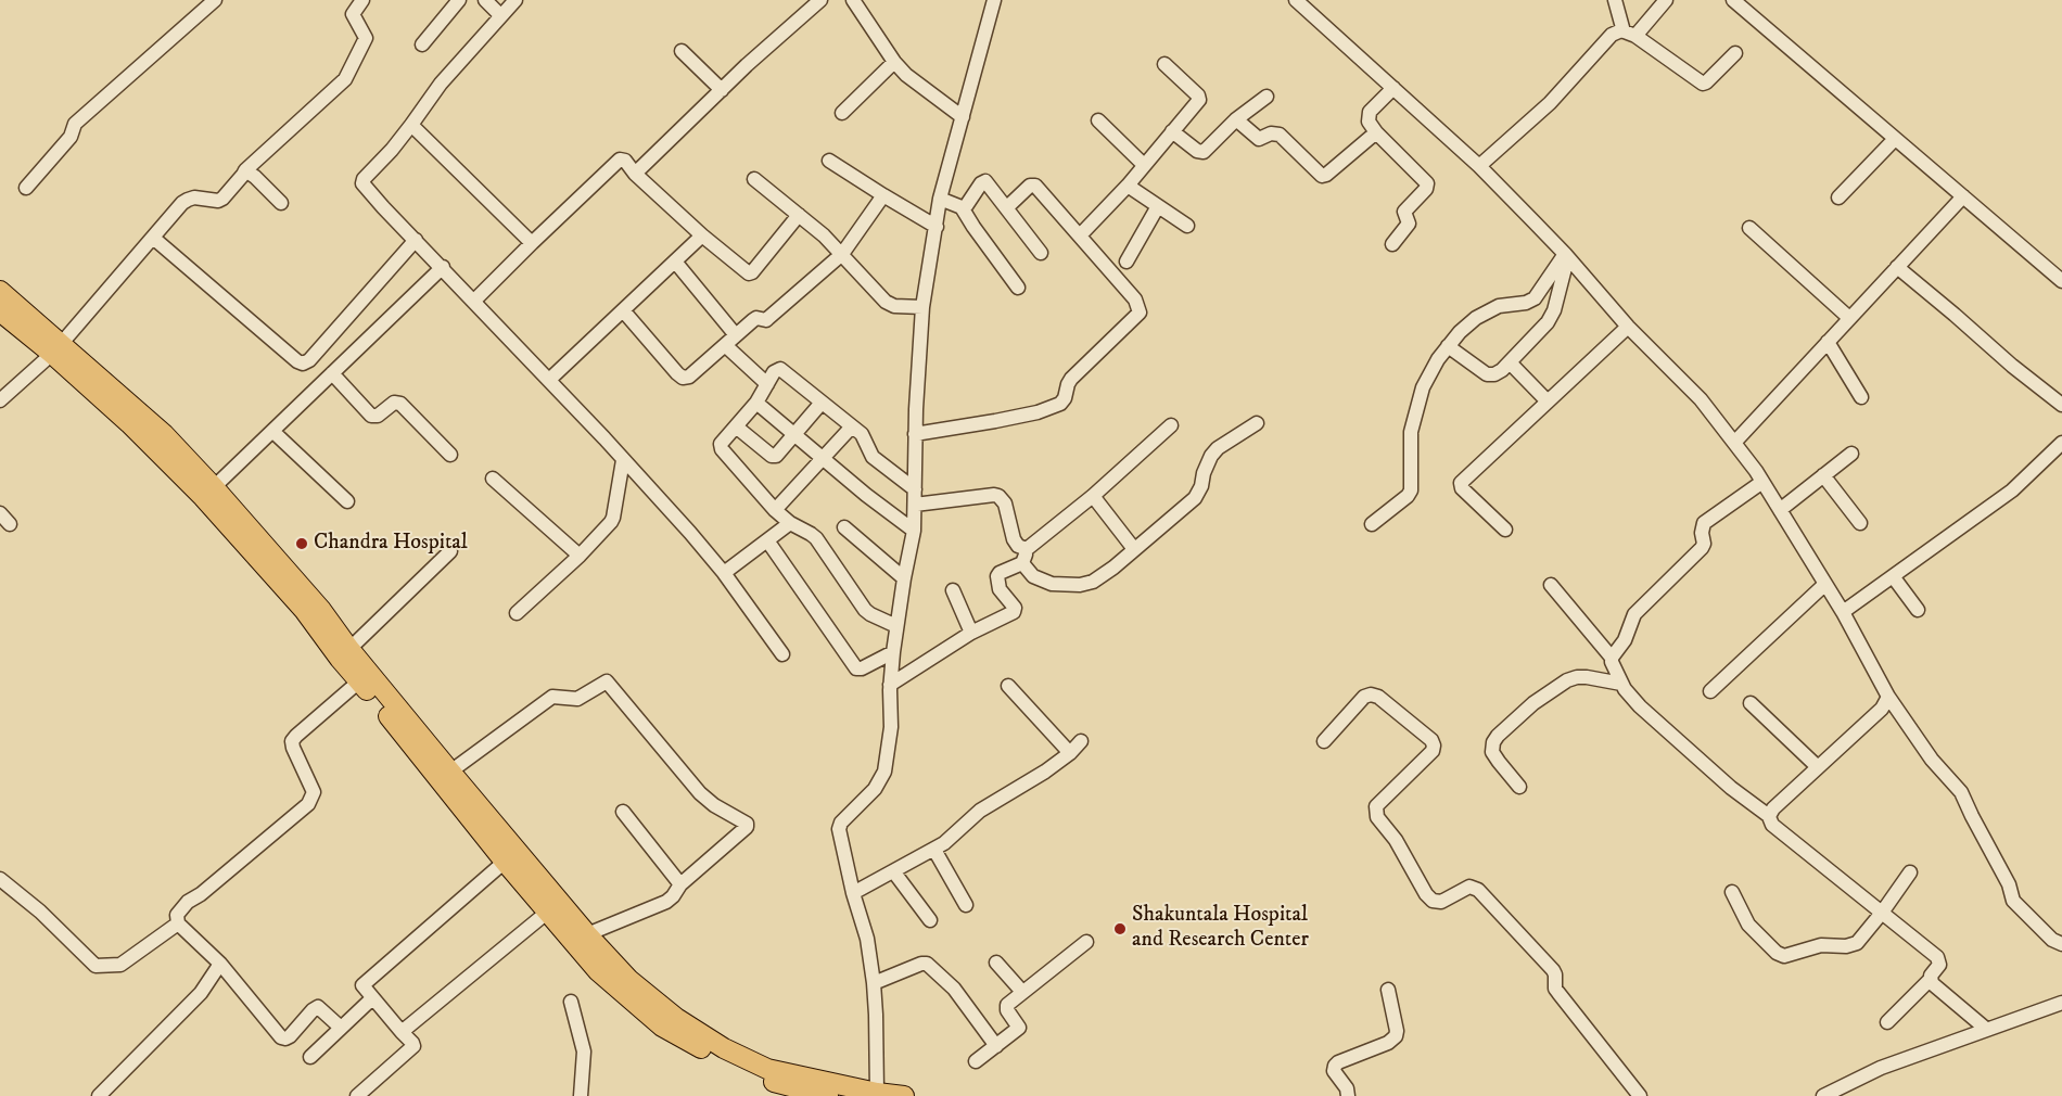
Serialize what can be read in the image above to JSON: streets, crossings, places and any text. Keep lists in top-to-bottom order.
{
  "places": ["Chandra Hospital", "Shakuntala Hospital and Research Center"]
}
